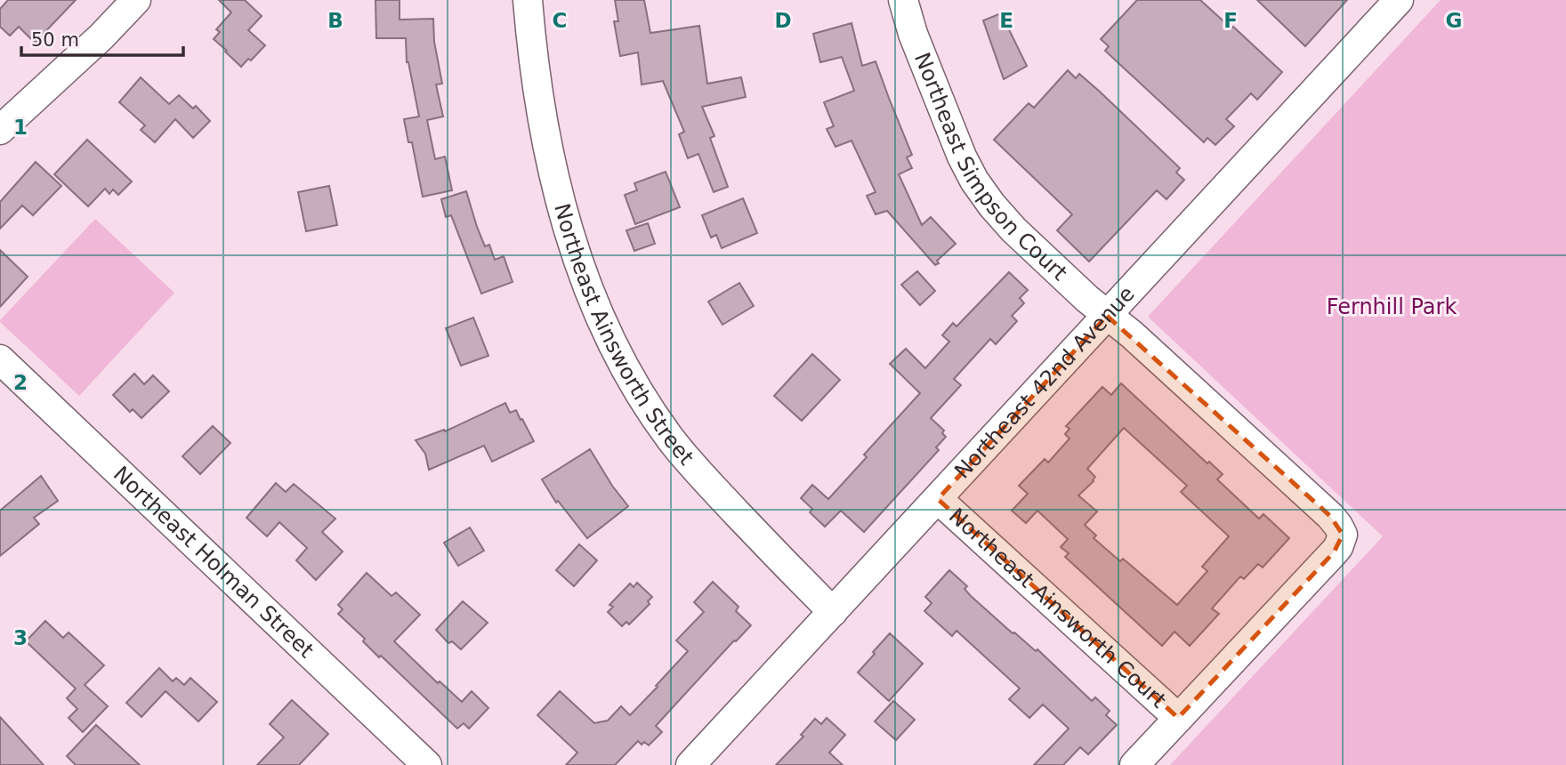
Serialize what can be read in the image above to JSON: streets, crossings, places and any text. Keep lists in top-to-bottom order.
{
  "streets": {
    "street": [
      "Northeast Simpson Court",
      "Northeast Ainsworth Street",
      "Northeast 42nd Avenue",
      "Northeast Holman Street",
      "Northeast Ainsworth Court"
    ]
  },
  "crossings": [
    ["Northeast Simpson Court", "Northeast 42nd Avenue"],
    ["Northeast Ainsworth Street", "Northeast 42nd Avenue"],
    ["Northeast 42nd Avenue", "Northeast Ainsworth Court"]
  ],
  "parks": ["Fernhill Park"],
  "scale_bar": "50 m",
  "grid": {
    "columns": [
      "B",
      "C",
      "D",
      "E",
      "F",
      "G"
    ],
    "rows": ["1", "2", "3"]
  }
}
